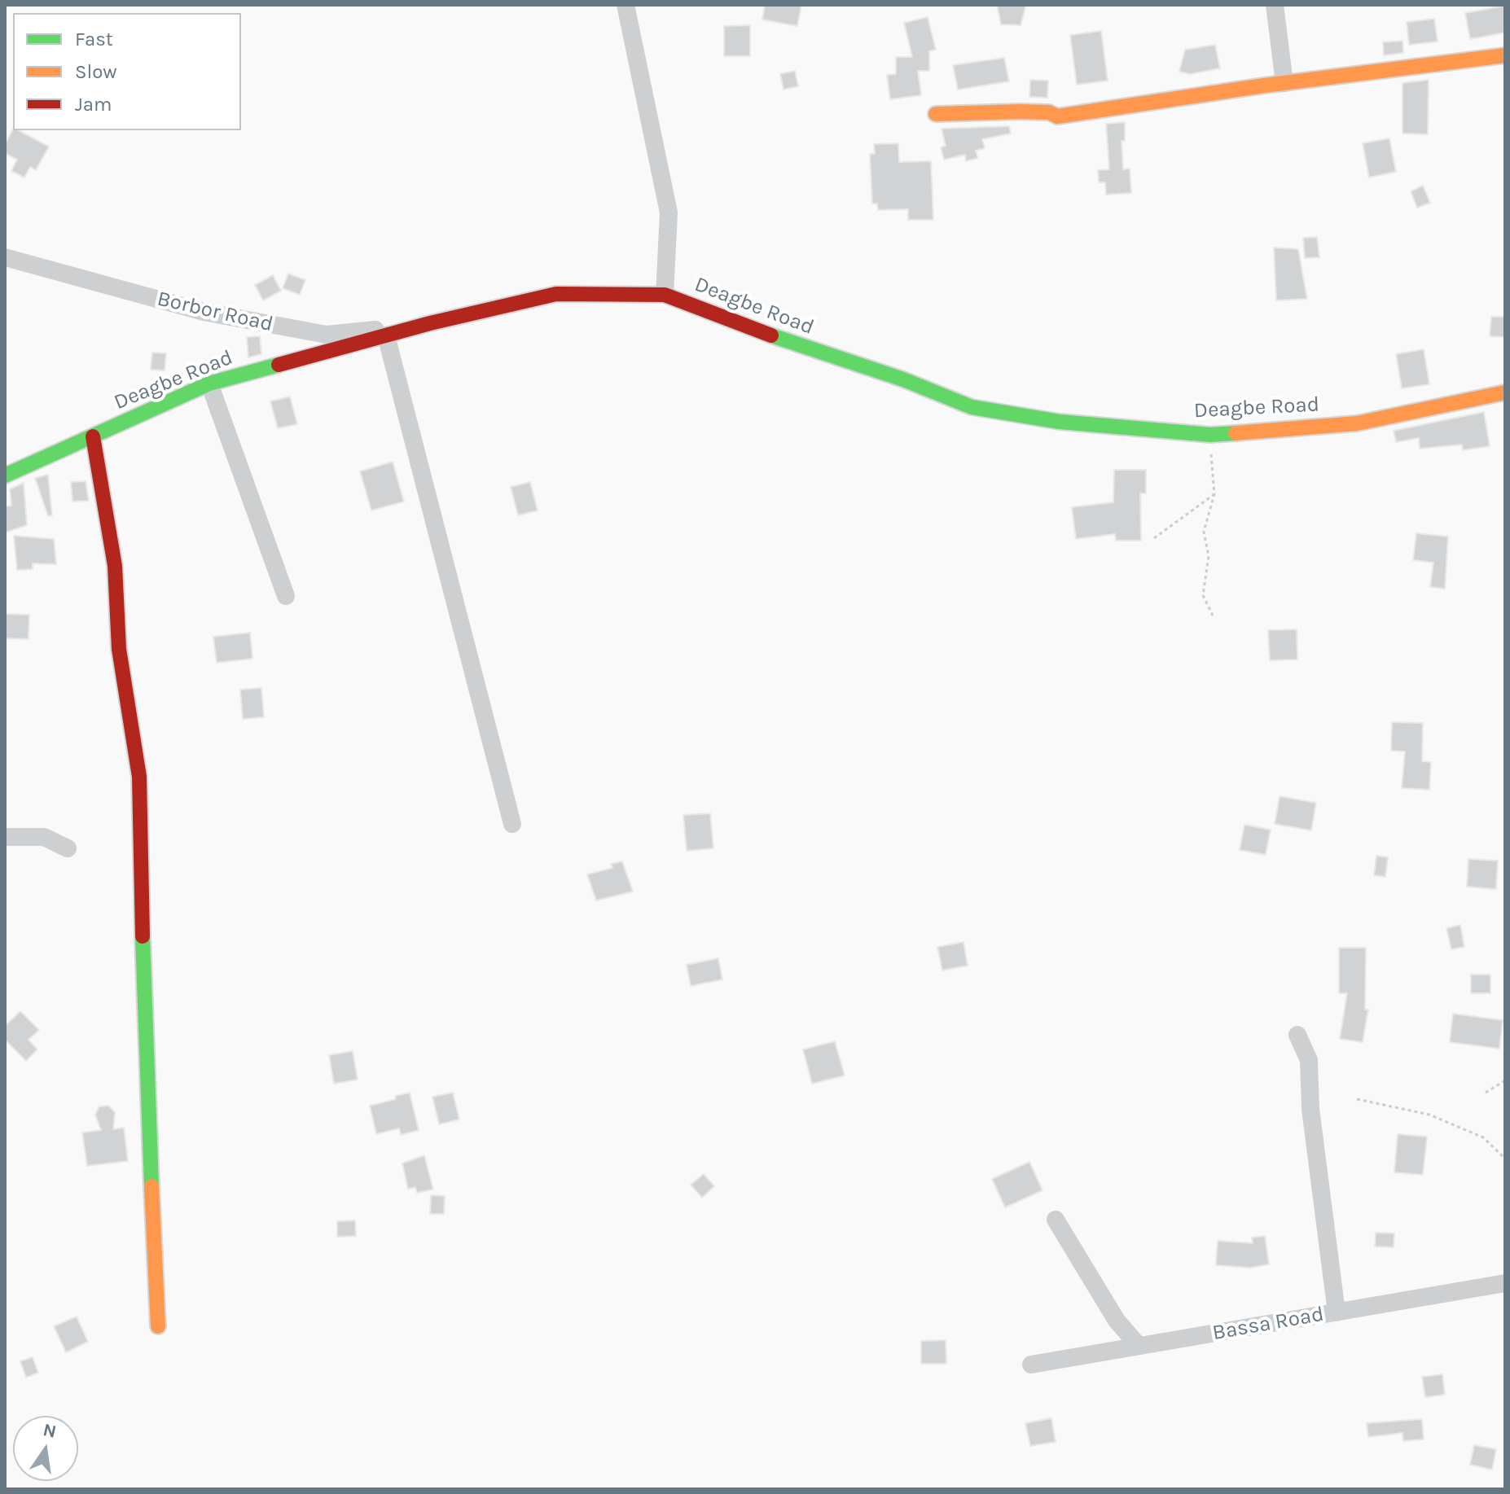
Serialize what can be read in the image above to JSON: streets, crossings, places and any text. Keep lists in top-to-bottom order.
{
  "streets": {
    "street": ["Deagbe Road", "Borbor Road", "Bassa Road"]
  },
  "crossings": [
    ["Deagbe Road", "Borbor Road"]
  ],
  "legend": ["Fast", "Slow", "Jam"],
  "north": "top"
}
